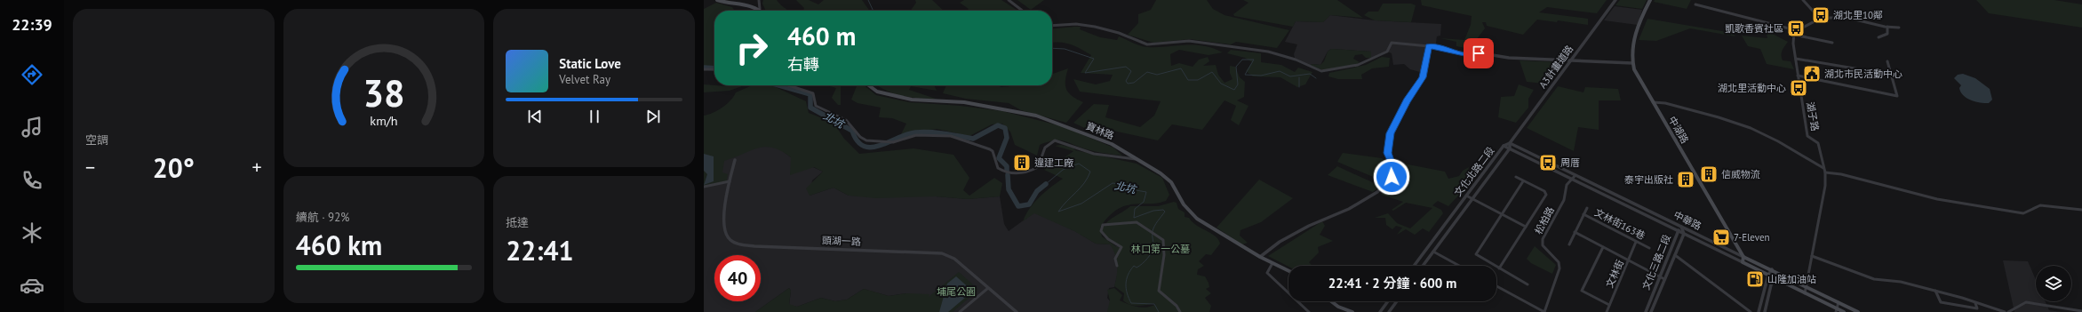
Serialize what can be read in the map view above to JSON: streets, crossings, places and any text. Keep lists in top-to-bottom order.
{
  "streets": {
    "main road": ["中湖路", "寶林路", "中華路"],
    "street": [
      "A3計畫道路",
      "湖子路",
      "文化北路二段",
      "松柏路",
      "文林街163巷",
      "頭湖一路",
      "文化三路二段",
      "文林街"
    ]
  },
  "crossings": [
    ["A3計畫道路", "文化北路二段"],
    ["A3計畫道路", "中華路"],
    ["湖子路", "中華路"],
    ["中湖路", "中華路"],
    ["文化北路二段", "中華路"],
    ["松柏路", "中華路"],
    ["中華路", "文化三路二段"],
    ["文林街163巷", "文林街"]
  ],
  "water": ["北坑"],
  "parks": ["林口第一公墓", "埔尾公園"],
  "places": {
    "bus stop": [
      "湖北里10鄰",
      "凱歌香賓社區",
      "湖北里活動中心",
      "周厝"
    ],
    "public building": ["湖北市民活動中心"],
    "building": ["違建工廠", "信威物流", "泰宇出版社"],
    "supermarket": ["7-Eleven"],
    "fuel station": ["山隆加油站"]
  },
  "page": {
    "tabs": "22:39",
    "tile": [
      "空調",
      ["續航 · 92%", "460 km"],
      ["抵達", "22:41"]
    ],
    "turn": ["460 m", "右轉"],
    "song": ["Static Love", "Velvet Ray"],
    "heat": ["−", "20°", "+"],
    "limit": "40",
    "trip": "22:41 · 2 分鐘 · 600 m",
    "gauge": ["38", "km/h"]
  }
}
